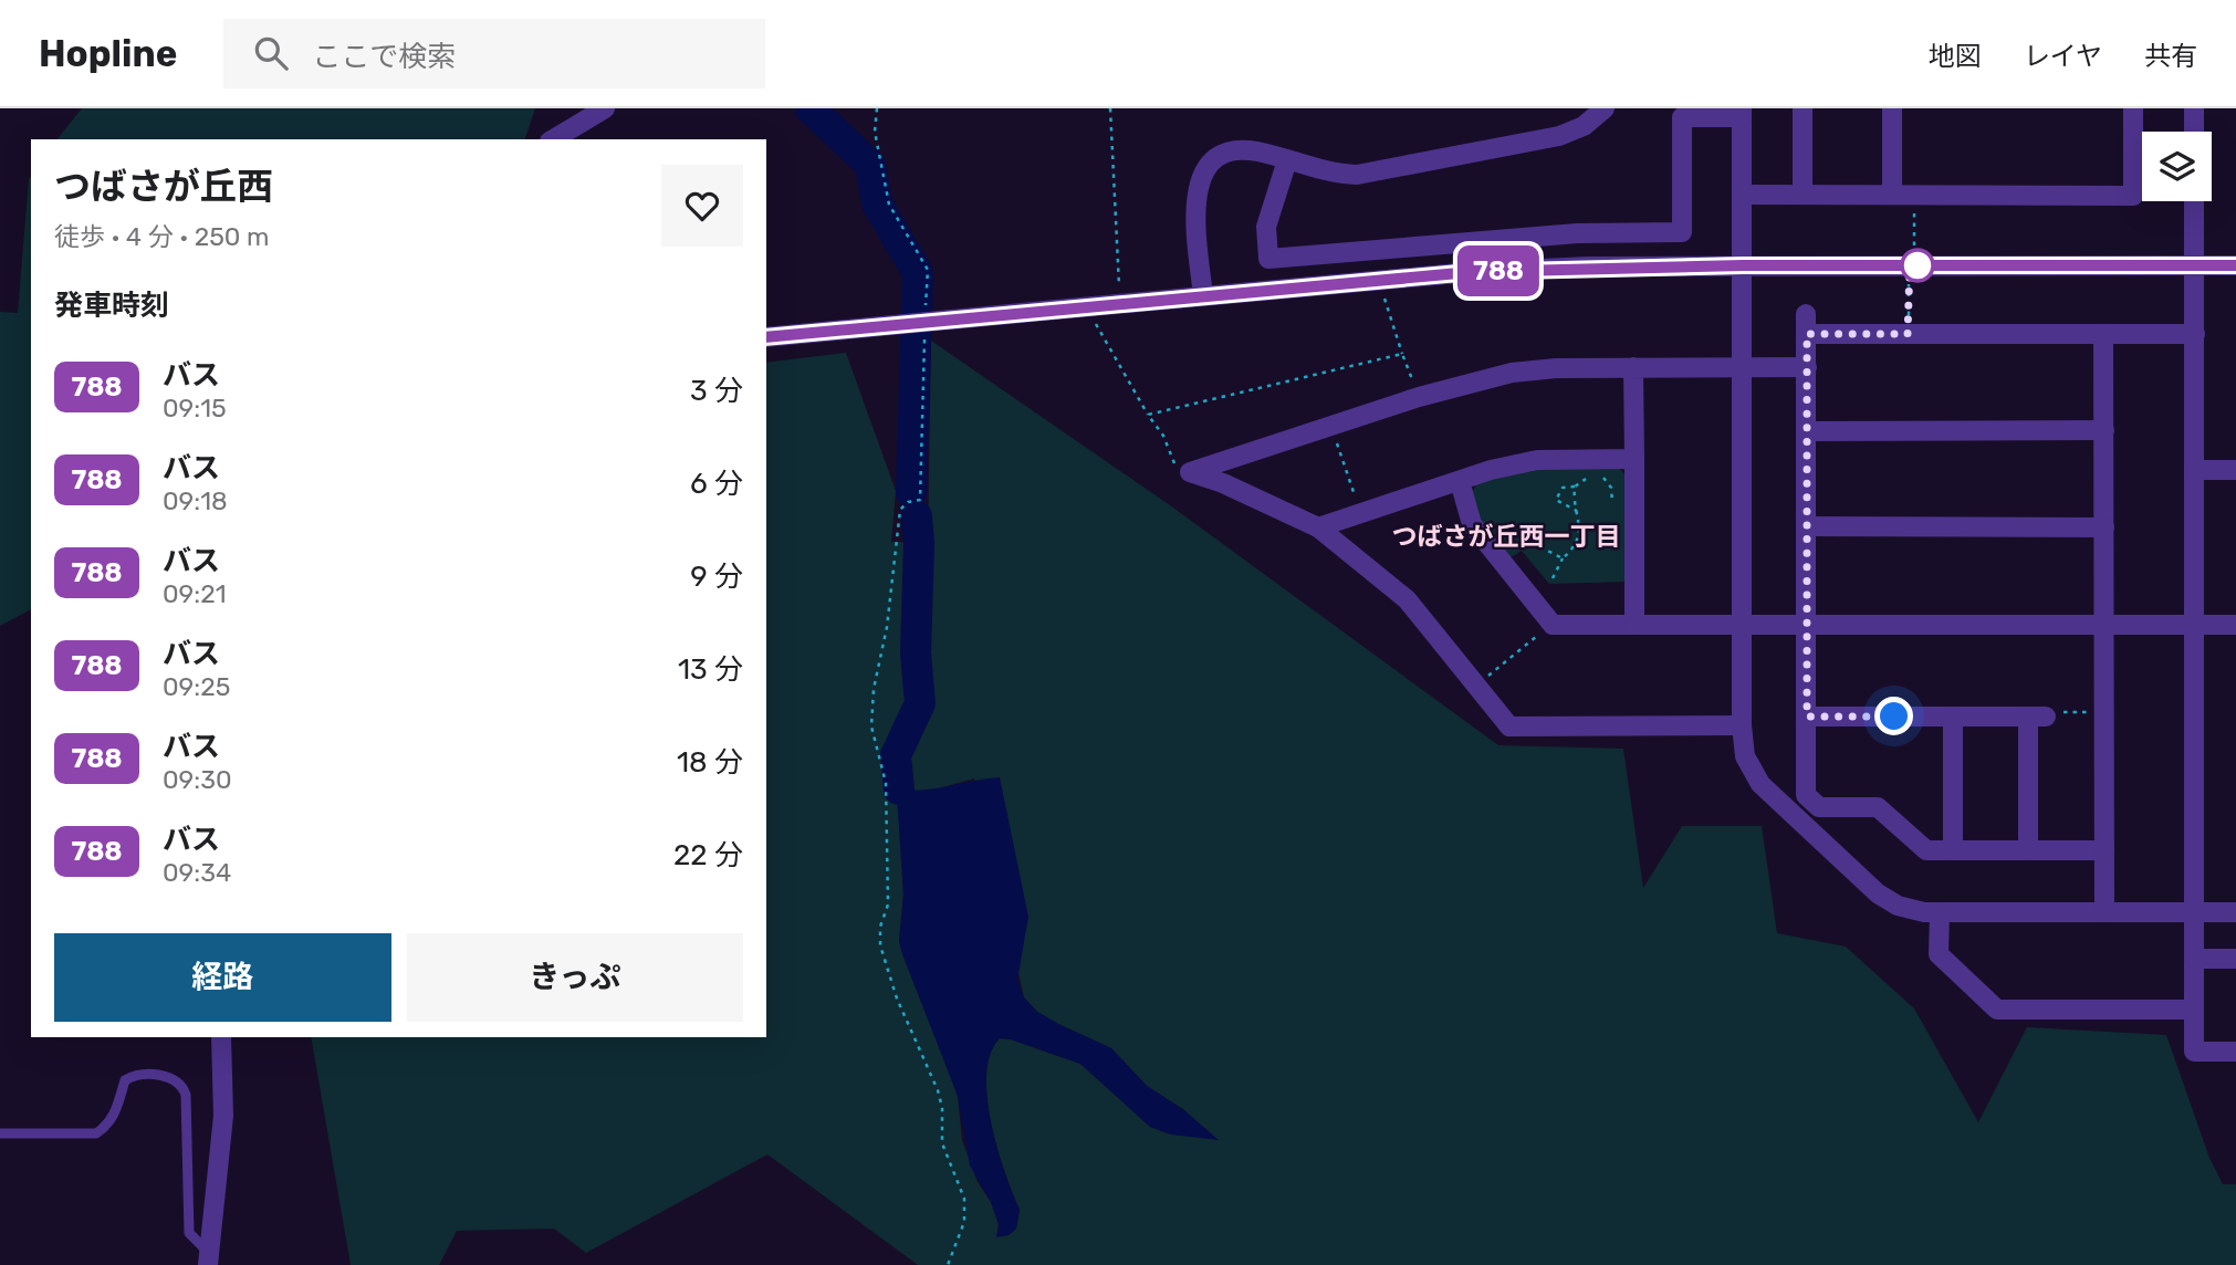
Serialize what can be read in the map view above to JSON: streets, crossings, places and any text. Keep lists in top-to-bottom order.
{
  "districts": ["つばさが丘西一丁目"],
  "lines": ["bus line 788"],
  "page": {
    "header": "Hopline",
    "search": "ここで検索",
    "nav": ["地図", "レイヤ", "共有"],
    "on_map": "788",
    "heading": [
      ["つばさが丘西", "徒歩 · 4 分 · 250 m"],
      "発車時刻"
    ],
    "list": [
      {
        "mark": "788",
        "name": "バス",
        "note": "09:15",
        "value": "3 分"
      },
      {
        "mark": "788",
        "name": "バス",
        "note": "09:18",
        "value": "6 分"
      },
      {
        "mark": "788",
        "name": "バス",
        "note": "09:21",
        "value": "9 分"
      },
      {
        "mark": "788",
        "name": "バス",
        "note": "09:25",
        "value": "13 分"
      },
      {
        "mark": "788",
        "name": "バス",
        "note": "09:30",
        "value": "18 分"
      },
      {
        "mark": "788",
        "name": "バス",
        "note": "09:34",
        "value": "22 分"
      }
    ],
    "buttons": ["経路", "きっぷ"]
  }
}
